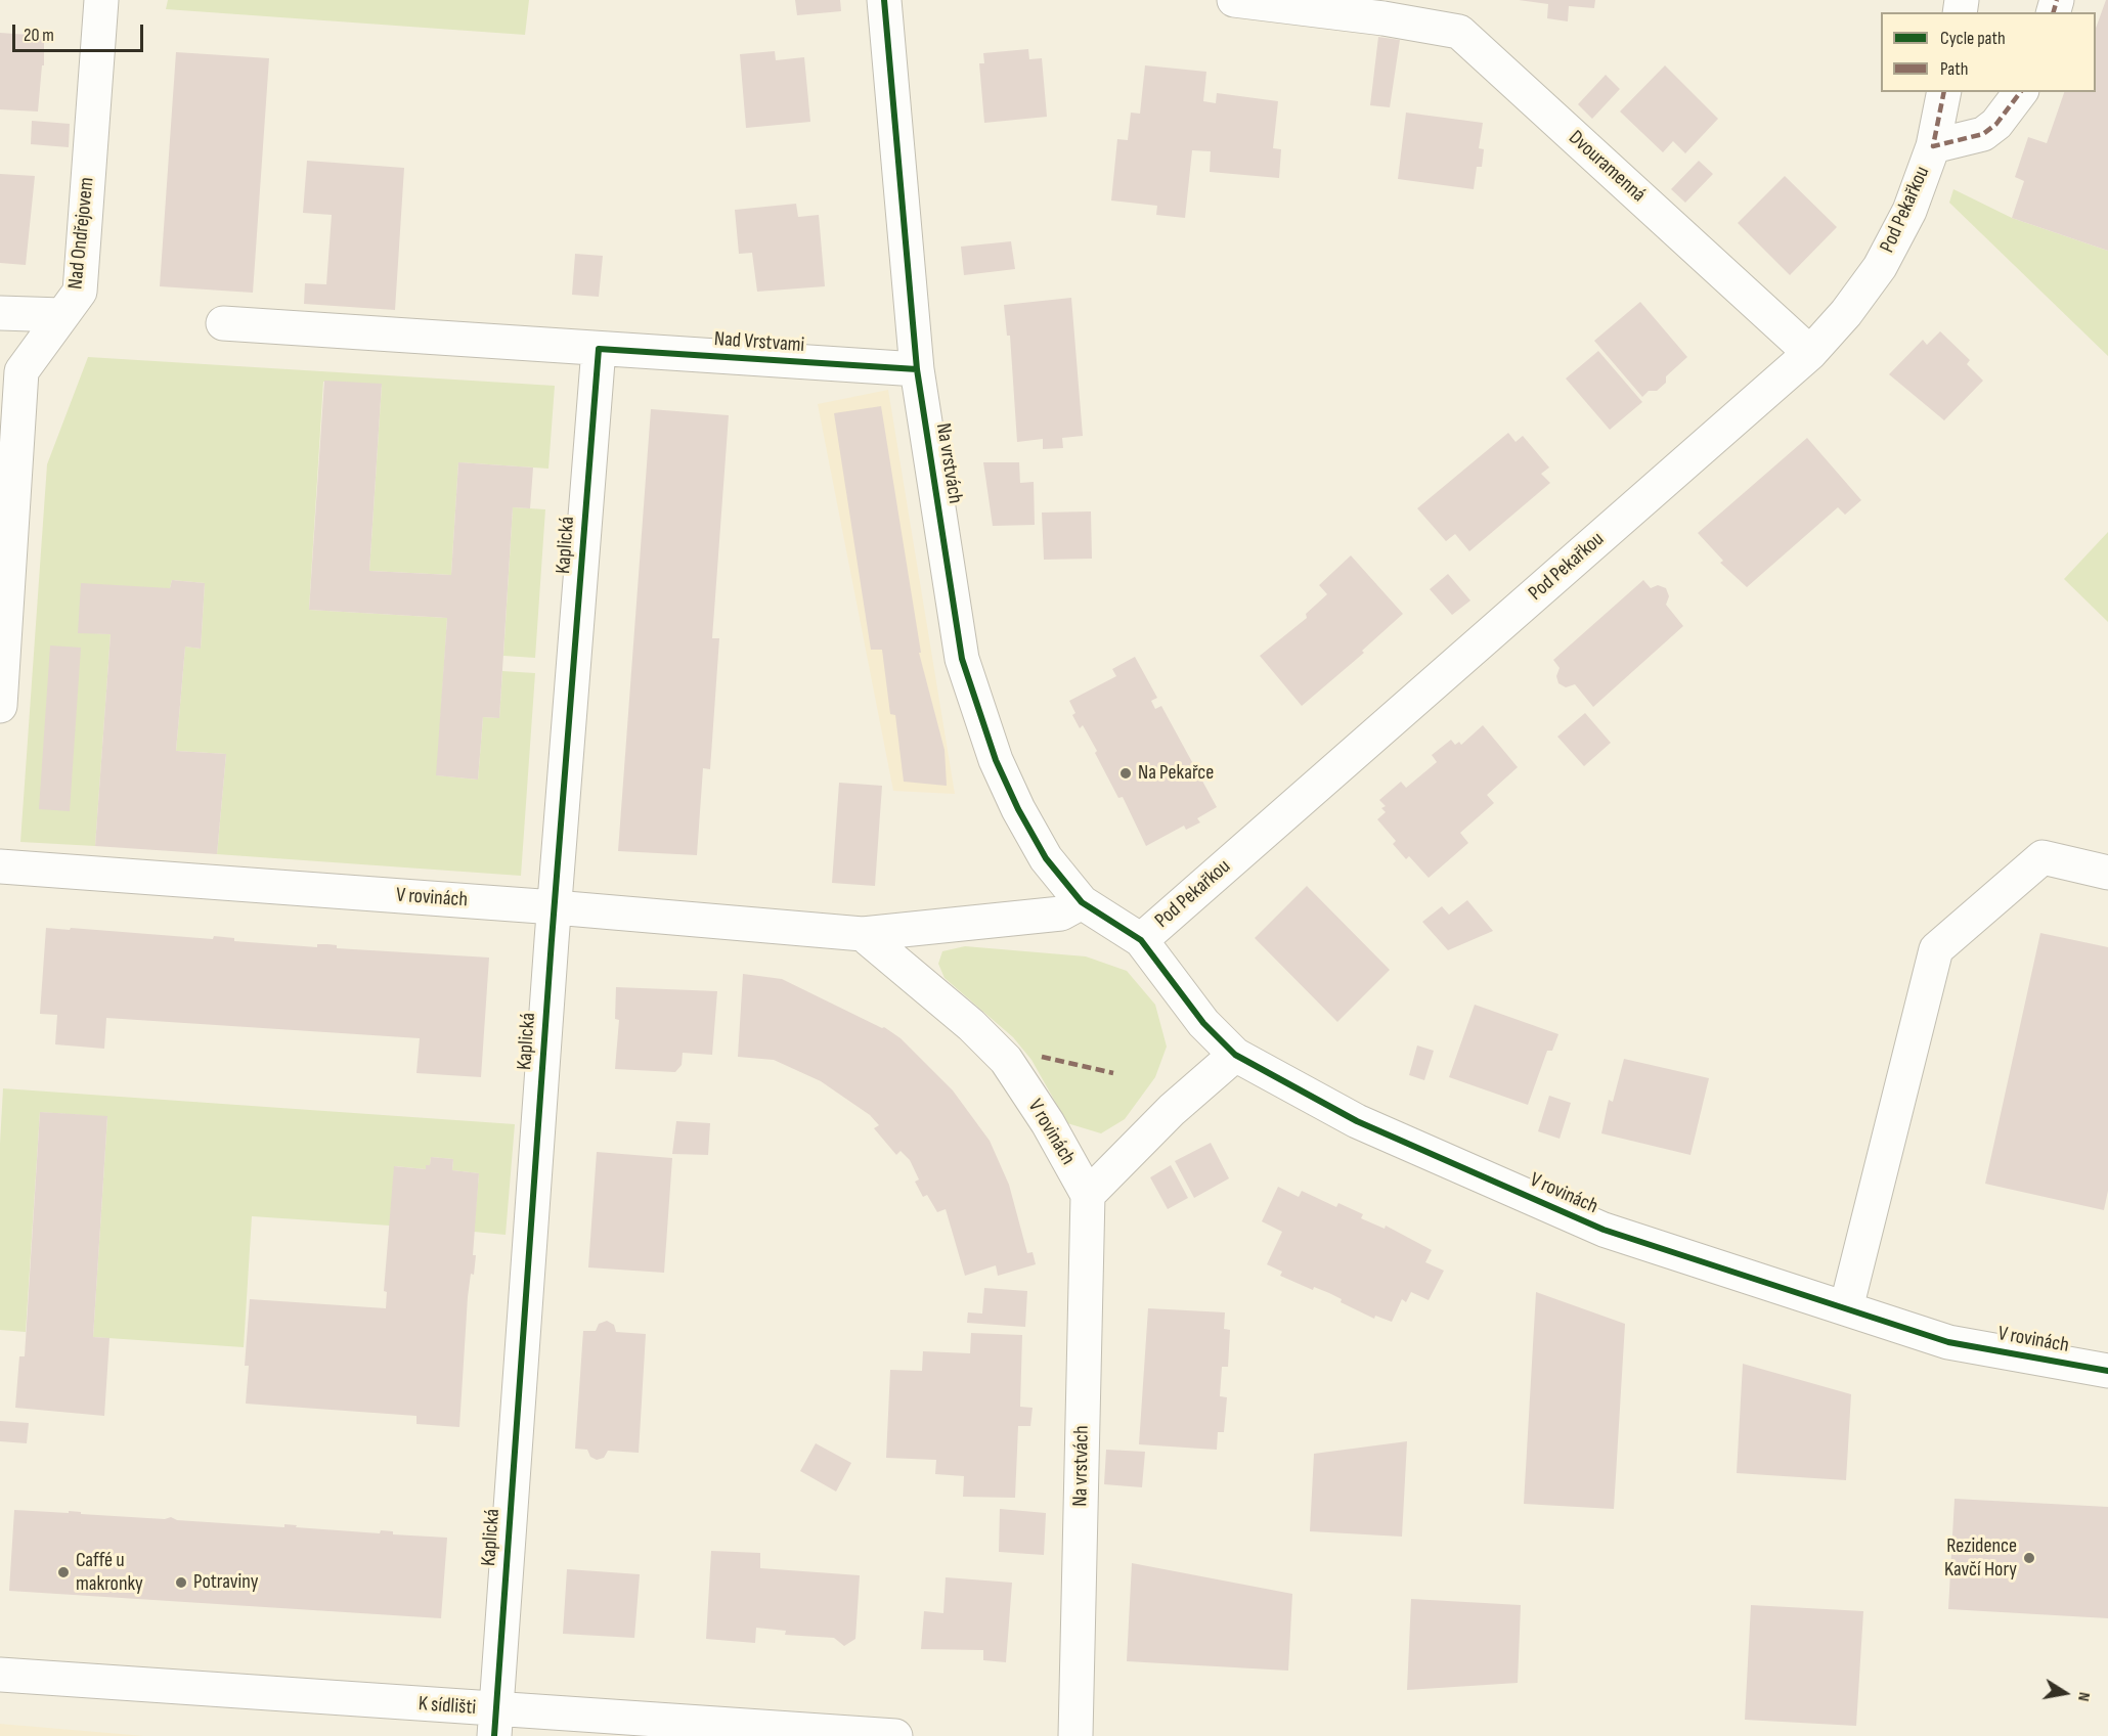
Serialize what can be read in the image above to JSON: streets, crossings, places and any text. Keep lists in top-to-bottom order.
{
  "streets": {
    "street": [
      "Dvouramenná",
      "Pod Pekařkou",
      "Nad Ondřejovem",
      "Nad Vrstvami",
      "Na vrstvách",
      "Kaplická",
      "V rovinách",
      "K sídlišti"
    ]
  },
  "crossings": [
    ["Dvouramenná", "Pod Pekařkou"],
    ["Pod Pekařkou", "V rovinách"],
    ["Nad Vrstvami", "Na vrstvách"],
    ["Nad Vrstvami", "Kaplická"],
    ["Na vrstvách", "V rovinách"],
    ["Kaplická", "V rovinách"],
    ["Kaplická", "K sídlišti"]
  ],
  "places": [
    "Na Pekařce",
    "Rezidence Kavčí Hory",
    "Caffé u makronky",
    "Potraviny"
  ],
  "legend": ["Cycle path", "Path"],
  "scale_bar": "20 m",
  "north": "right"
}
